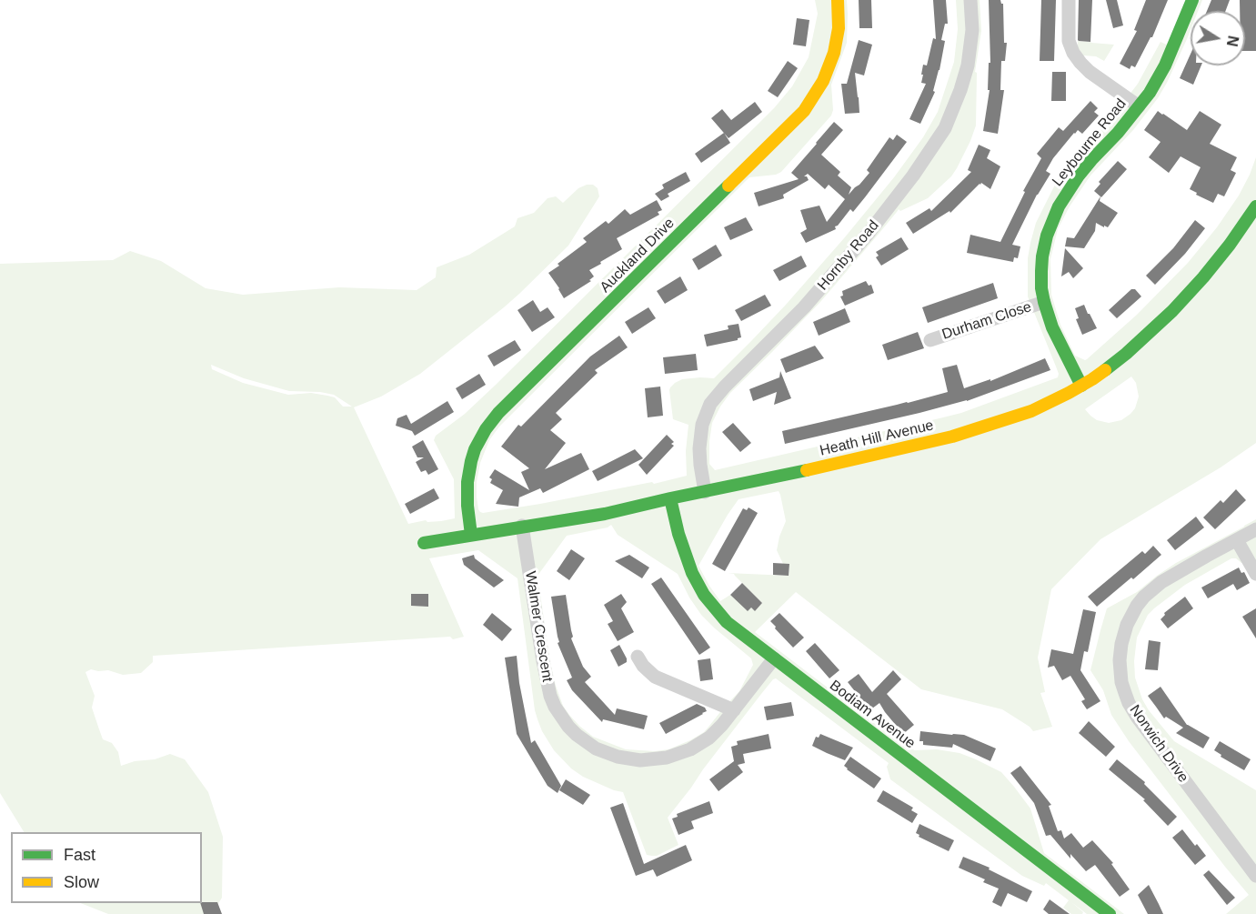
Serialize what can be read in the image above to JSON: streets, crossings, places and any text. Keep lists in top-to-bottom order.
{
  "streets": {
    "street": [
      "Leybourne Road",
      "Auckland Drive",
      "Hornby Road",
      "Durham Close",
      "Heath Hill Avenue",
      "Walmer Crescent",
      "Bodiam Avenue",
      "Norwich Drive"
    ]
  },
  "crossings": [
    ["Leybourne Road", "Durham Close"],
    ["Leybourne Road", "Heath Hill Avenue"],
    ["Auckland Drive", "Heath Hill Avenue"],
    ["Hornby Road", "Heath Hill Avenue"],
    ["Heath Hill Avenue", "Walmer Crescent"],
    ["Heath Hill Avenue", "Bodiam Avenue"],
    ["Walmer Crescent", "Bodiam Avenue"]
  ],
  "legend": ["Fast", "Slow"],
  "north": "right"
}
